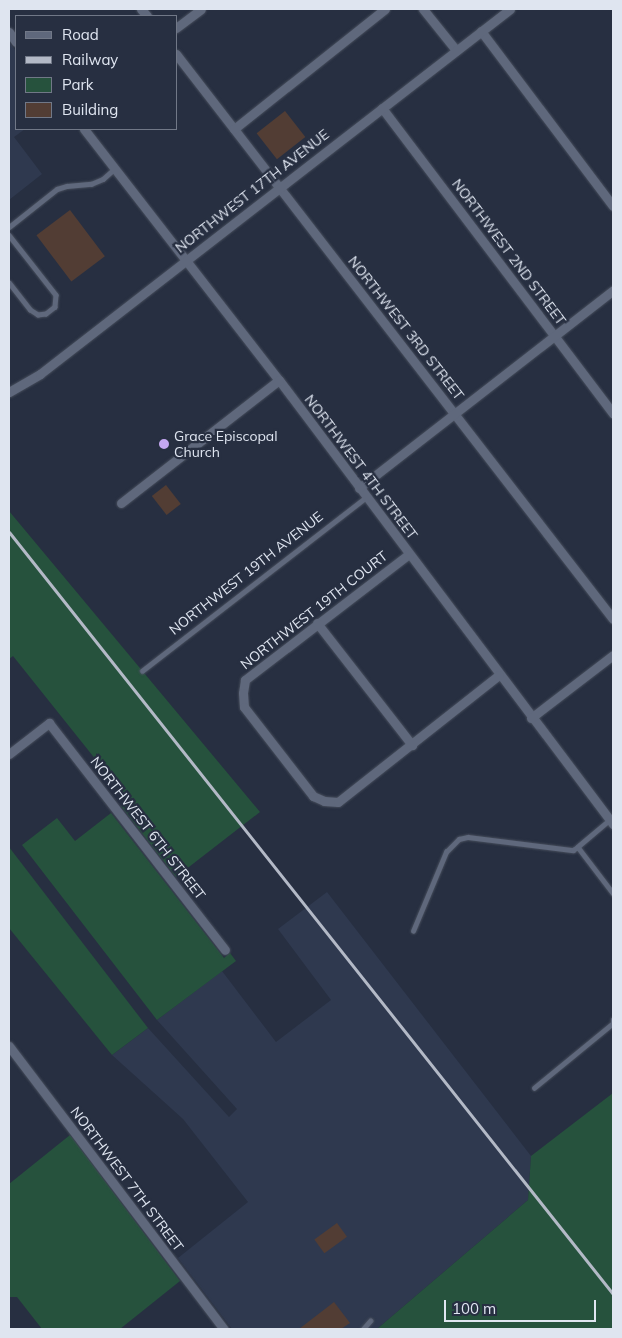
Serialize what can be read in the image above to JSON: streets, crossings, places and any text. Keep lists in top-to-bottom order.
{
  "streets": {
    "street": [
      "NORTHWEST 17TH AVENUE",
      "NORTHWEST 2ND STREET",
      "NORTHWEST 3RD STREET",
      "NORTHWEST 4TH STREET",
      "NORTHWEST 19TH COURT",
      "NORTHWEST 6TH STREET",
      "NORTHWEST 7TH STREET"
    ],
    "lane": ["NORTHWEST 19TH AVENUE"]
  },
  "crossings": [
    ["NORTHWEST 17TH AVENUE", "NORTHWEST 2ND STREET"],
    ["NORTHWEST 17TH AVENUE", "NORTHWEST 3RD STREET"],
    ["NORTHWEST 17TH AVENUE", "NORTHWEST 4TH STREET"],
    ["NORTHWEST 4TH STREET", "NORTHWEST 19TH AVENUE"],
    ["NORTHWEST 4TH STREET", "NORTHWEST 19TH COURT"]
  ],
  "places": ["Grace Episcopal Church"],
  "legend": [
    "Road",
    "Railway",
    "Park",
    "Building"
  ],
  "scale_bar": "100 m"
}
